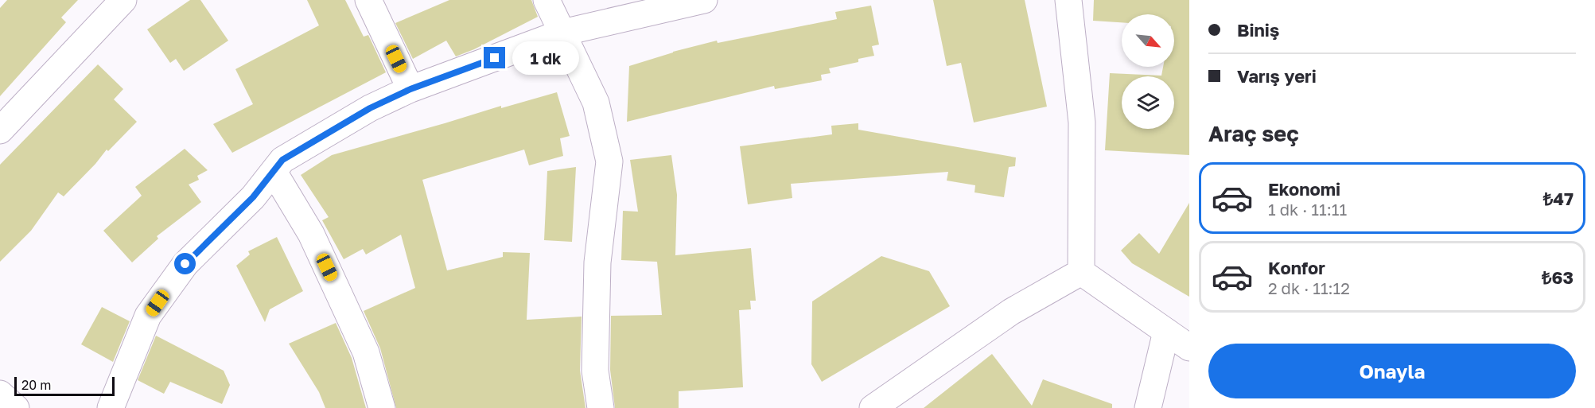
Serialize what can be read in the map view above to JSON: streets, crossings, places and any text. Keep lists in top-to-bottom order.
{
  "scale_bar": "20 m",
  "north": "bottom right",
  "page": {
    "banner": ["Biniş", "Varış yeri"],
    "bubble": "1 dk",
    "heading": "Araç seç",
    "list": [
      {
        "name": "Ekonomi",
        "note": "1 dk · 11:11",
        "value": "₺47"
      },
      {
        "name": "Konfor",
        "note": "2 dk · 11:12",
        "value": "₺63"
      }
    ],
    "buttons": "Onayla",
    "scale": "20 m"
  }
}
